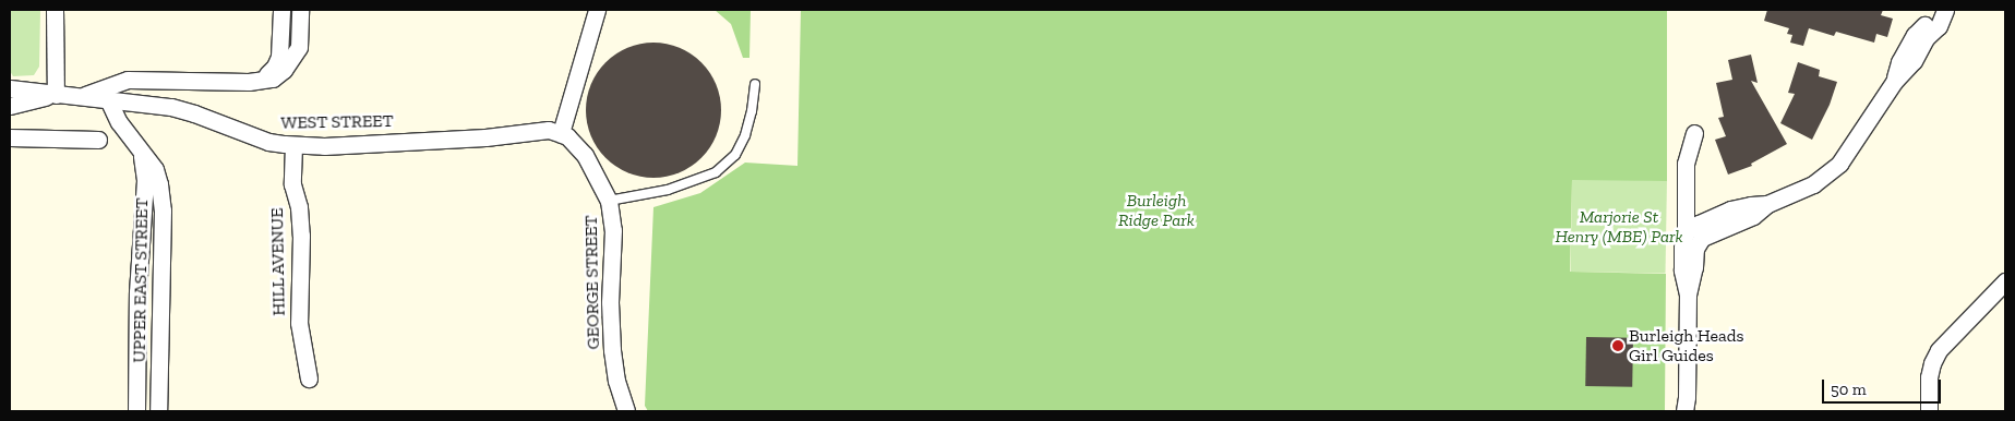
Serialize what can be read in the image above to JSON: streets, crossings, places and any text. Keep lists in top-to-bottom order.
{
  "streets": {
    "street": [
      "WEST STREET",
      "HILL AVENUE",
      "UPPER EAST STREET",
      "GEORGE STREET"
    ]
  },
  "crossings": [
    ["WEST STREET", "HILL AVENUE"],
    ["WEST STREET", "UPPER EAST STREET"],
    ["WEST STREET", "GEORGE STREET"]
  ],
  "parks": ["Burleigh Ridge Park", "Marjorie St Henry (MBE) Park"],
  "places": ["Burleigh Heads Girl Guides"],
  "scale_bar": "50 m"
}
